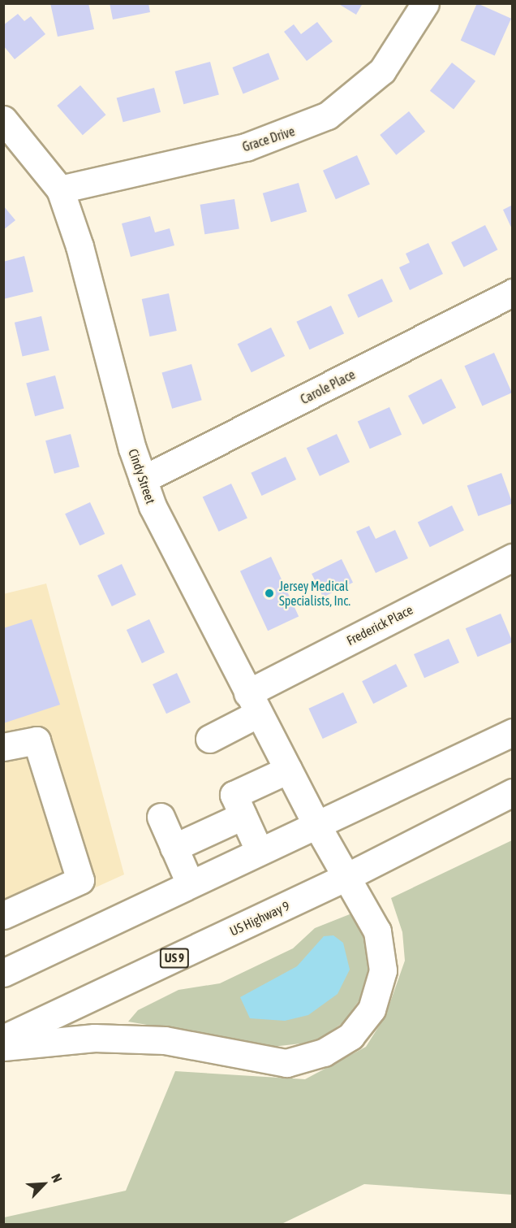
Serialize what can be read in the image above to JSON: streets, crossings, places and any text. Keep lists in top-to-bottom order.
{
  "streets": {
    "main road": [
      "Grace Drive",
      "Carole Place",
      "Cindy Street",
      "Frederick Place",
      "US Highway 9",
      "US 9"
    ]
  },
  "crossings": [
    ["Grace Drive", "Cindy Street"],
    ["Carole Place", "Cindy Street"],
    ["Cindy Street", "Frederick Place"],
    ["Cindy Street", "US Highway 9"]
  ],
  "places": ["Jersey Medical Specialists, Inc."],
  "north": "top right"
}
